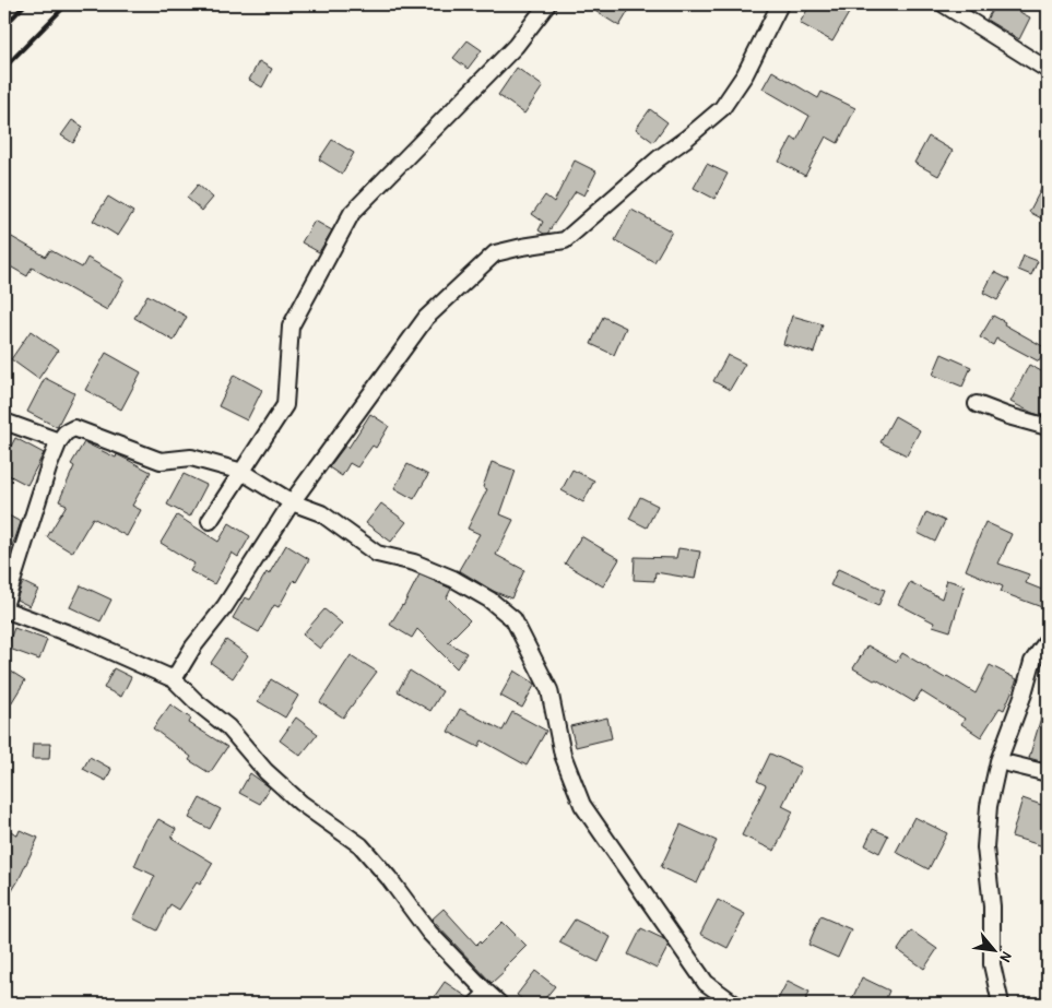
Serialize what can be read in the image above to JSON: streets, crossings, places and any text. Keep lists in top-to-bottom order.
{
  "north": "bottom right"
}
